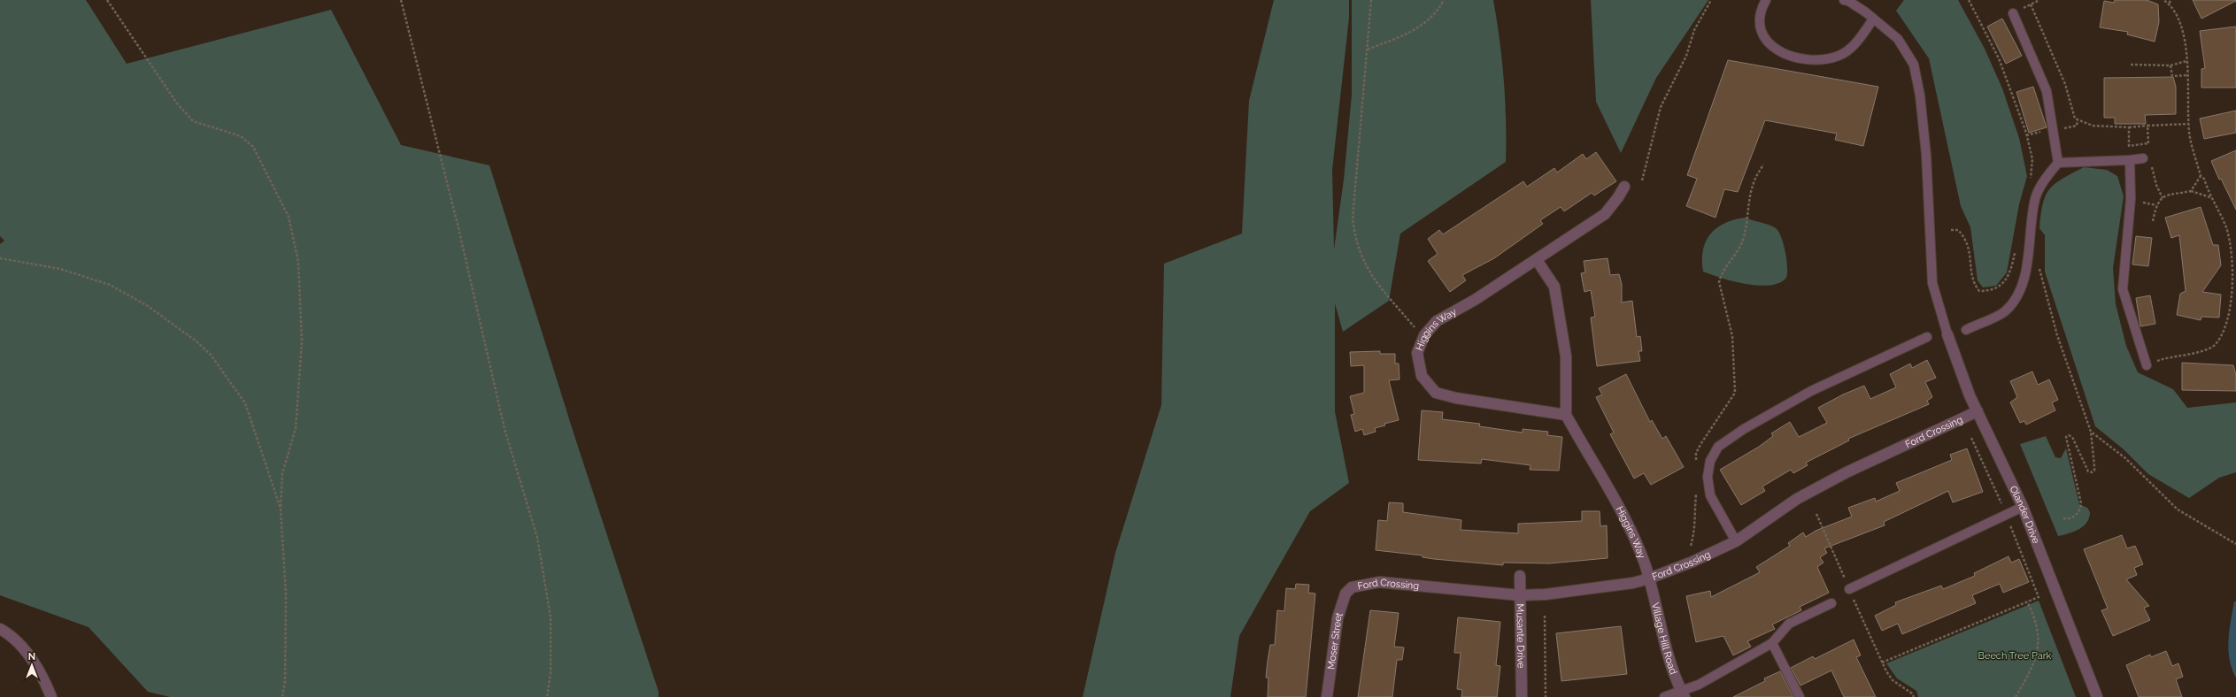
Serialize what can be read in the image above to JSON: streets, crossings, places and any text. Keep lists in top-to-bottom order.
{
  "streets": {
    "street": [
      "Higgins Way",
      "Ford Crossing",
      "Olander Drive",
      "Musante Drive",
      "Village Hill Road",
      "Moser Street"
    ]
  },
  "crossings": [
    ["Higgins Way", "Ford Crossing"],
    ["Higgins Way", "Village Hill Road"],
    ["Ford Crossing", "Olander Drive"],
    ["Ford Crossing", "Musante Drive"],
    ["Ford Crossing", "Village Hill Road"],
    ["Ford Crossing", "Moser Street"]
  ],
  "parks": ["Beech Tree Park"],
  "north": "top"
}
